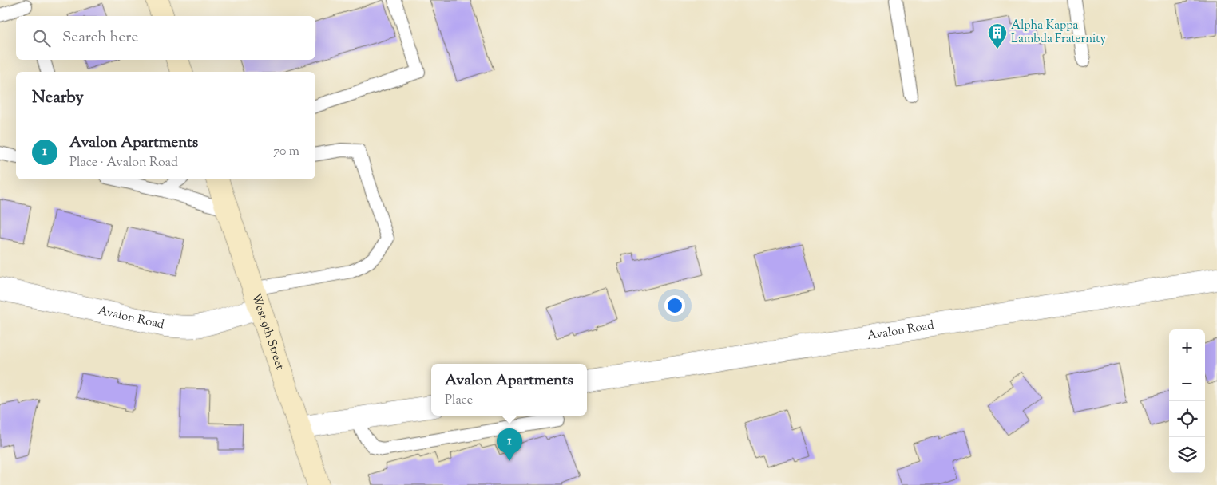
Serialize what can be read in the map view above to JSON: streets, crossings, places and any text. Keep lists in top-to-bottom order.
{
  "streets": {
    "main road": ["West 9th Street"],
    "street": ["Avalon Road"]
  },
  "crossings": [
    ["Avalon Road", "West 9th Street"]
  ],
  "places": {
    "building": ["Alpha Kappa Lambda Fraternity"]
  },
  "page": {
    "search": "Search here",
    "heading": "Nearby",
    "list": [
      {
        "mark": "1",
        "name": "Avalon Apartments",
        "note": "Place · Avalon Road",
        "value": "70 m"
      }
    ],
    "map_buttons": ["+", "−"],
    "popup": ["Avalon Apartments", "Place"],
    "pins": "1"
  }
}
